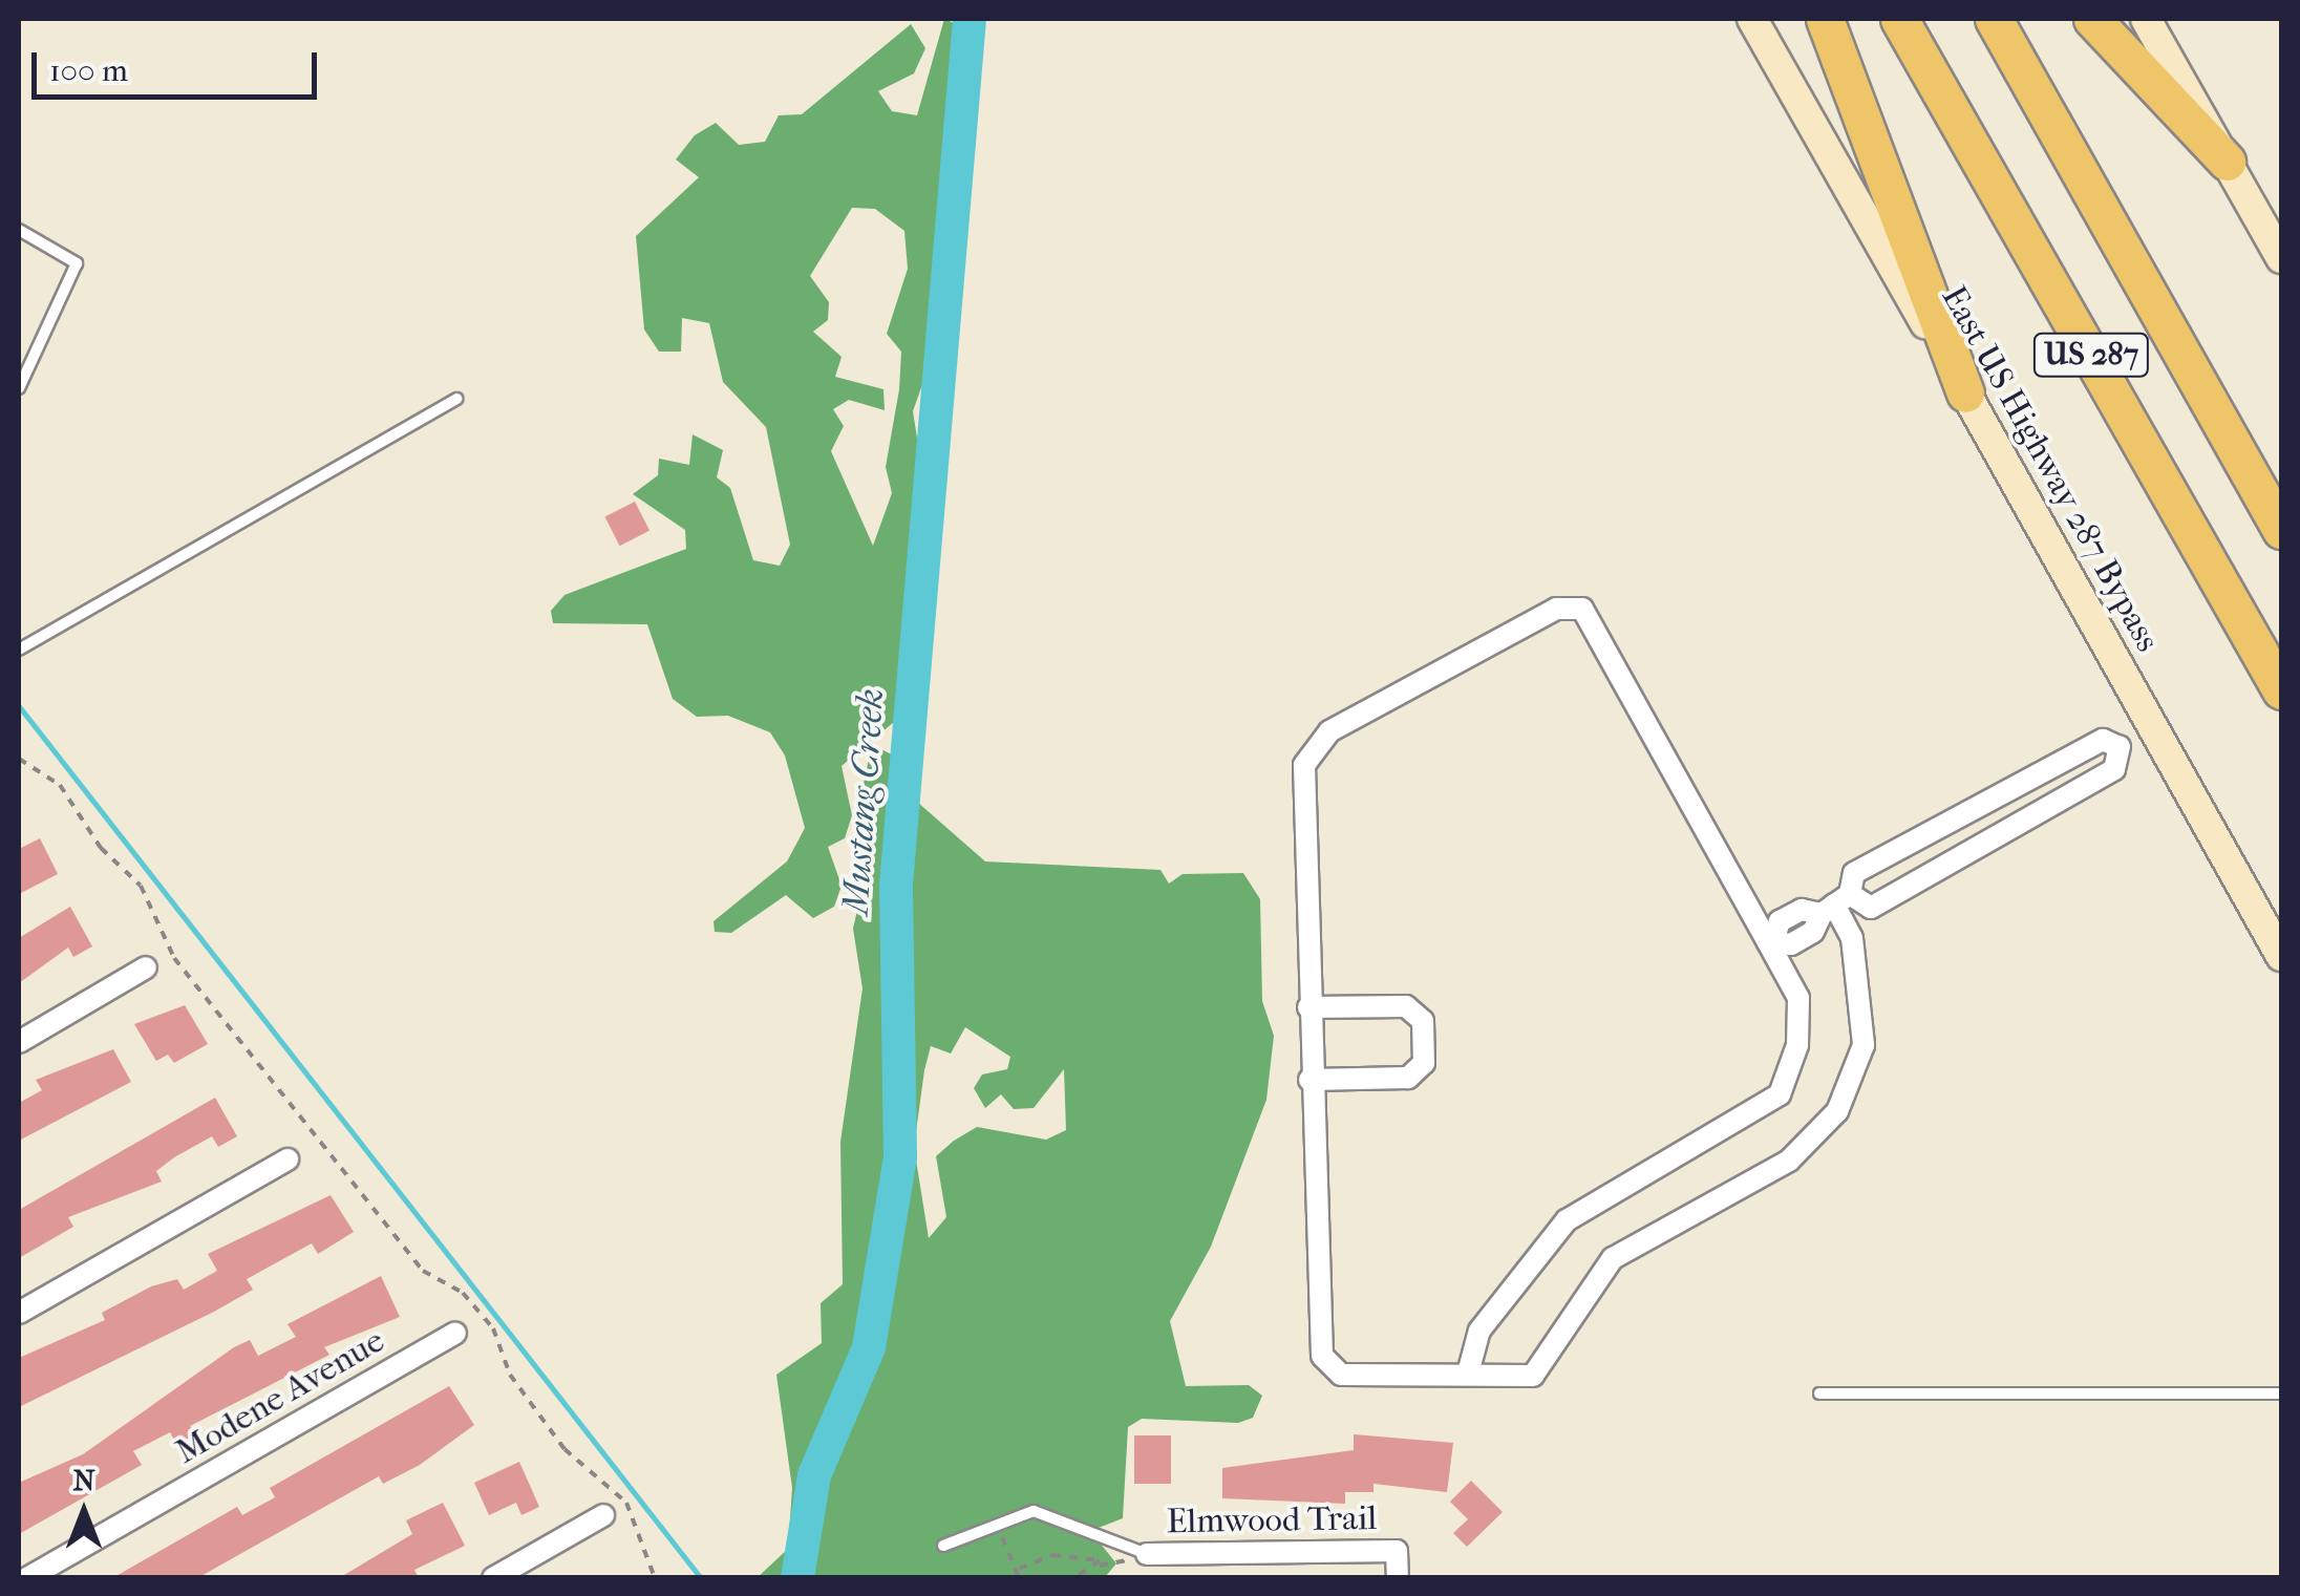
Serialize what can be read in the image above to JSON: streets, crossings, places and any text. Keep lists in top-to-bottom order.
{
  "streets": {
    "highway": ["US 287"],
    "main road": ["East US Highway 287 Bypass"],
    "street": ["Modene Avenue", "Elmwood Trail"]
  },
  "water": ["Mustang Creek"],
  "scale_bar": "100 m",
  "north": "top"
}
